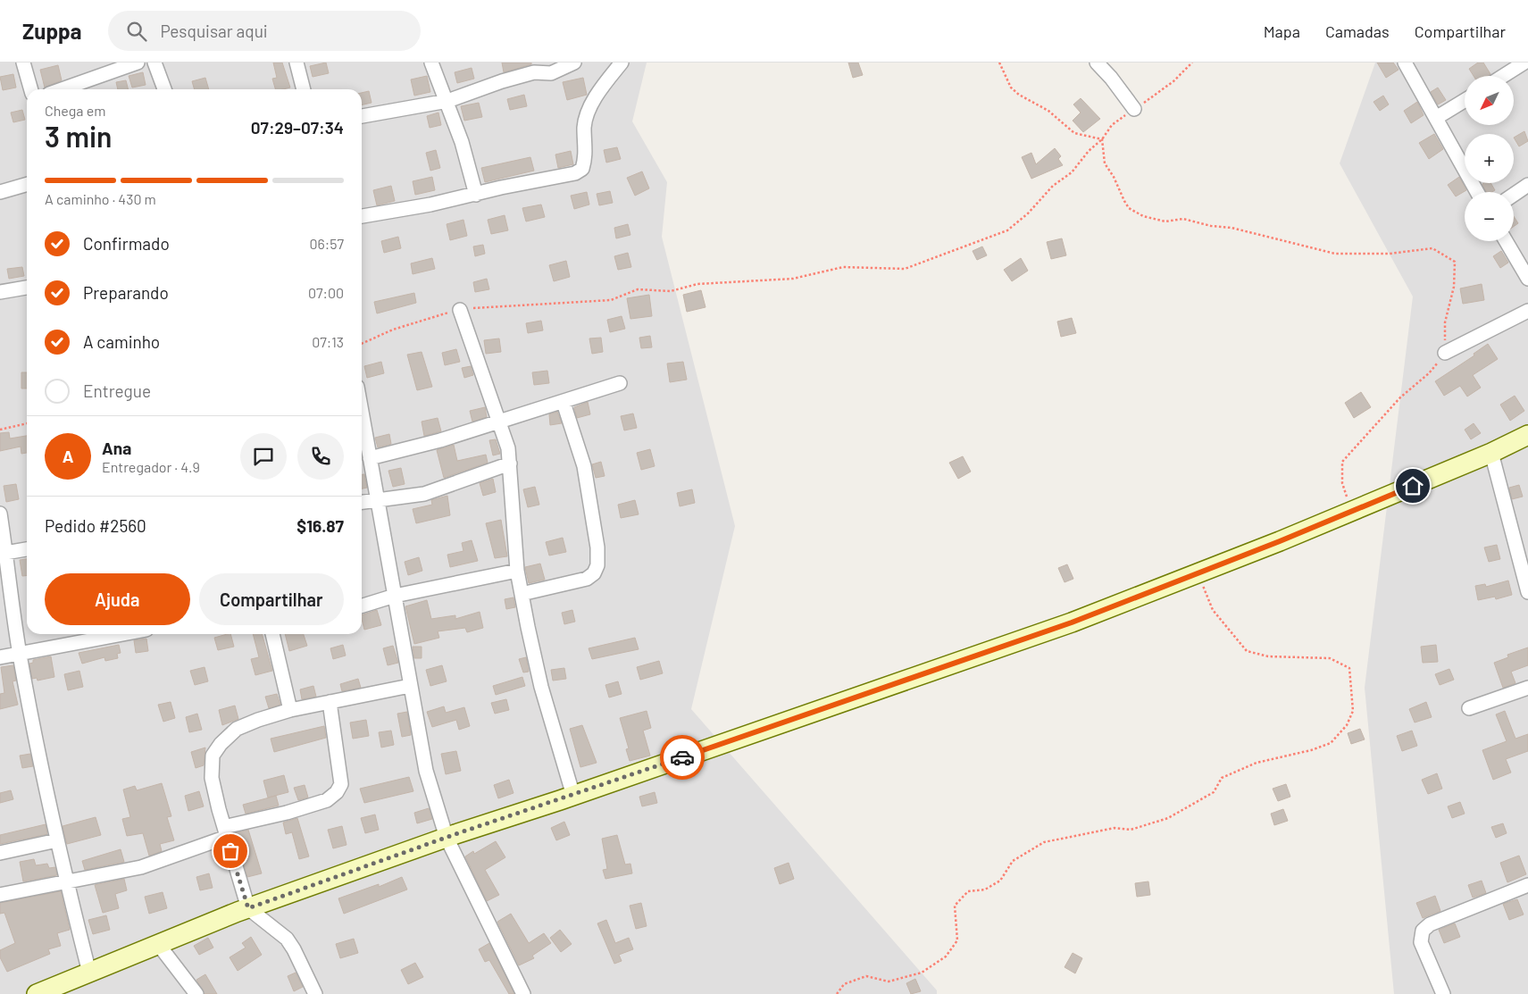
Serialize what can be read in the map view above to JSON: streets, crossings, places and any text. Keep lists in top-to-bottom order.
{
  "north": "bottom left",
  "page": {
    "header": "Zuppa",
    "search": "Pesquisar aqui",
    "nav": ["Mapa", "Camadas", "Compartilhar"],
    "map_buttons": ["+", "−"],
    "heading": ["3 min", "Chega em", "07:29–07:34"],
    "panel": [
      "Ana",
      "Entregador · 4.9",
      "Pedido #2560",
      "$16.87"
    ],
    "bar": "A caminho · 430 m",
    "list": [
      ["Confirmado", "06:57"],
      ["Preparando", "07:00"],
      ["A caminho", "07:13"],
      "Entregue"
    ],
    "round": "A",
    "buttons": ["Ajuda", "Compartilhar"]
  }
}
